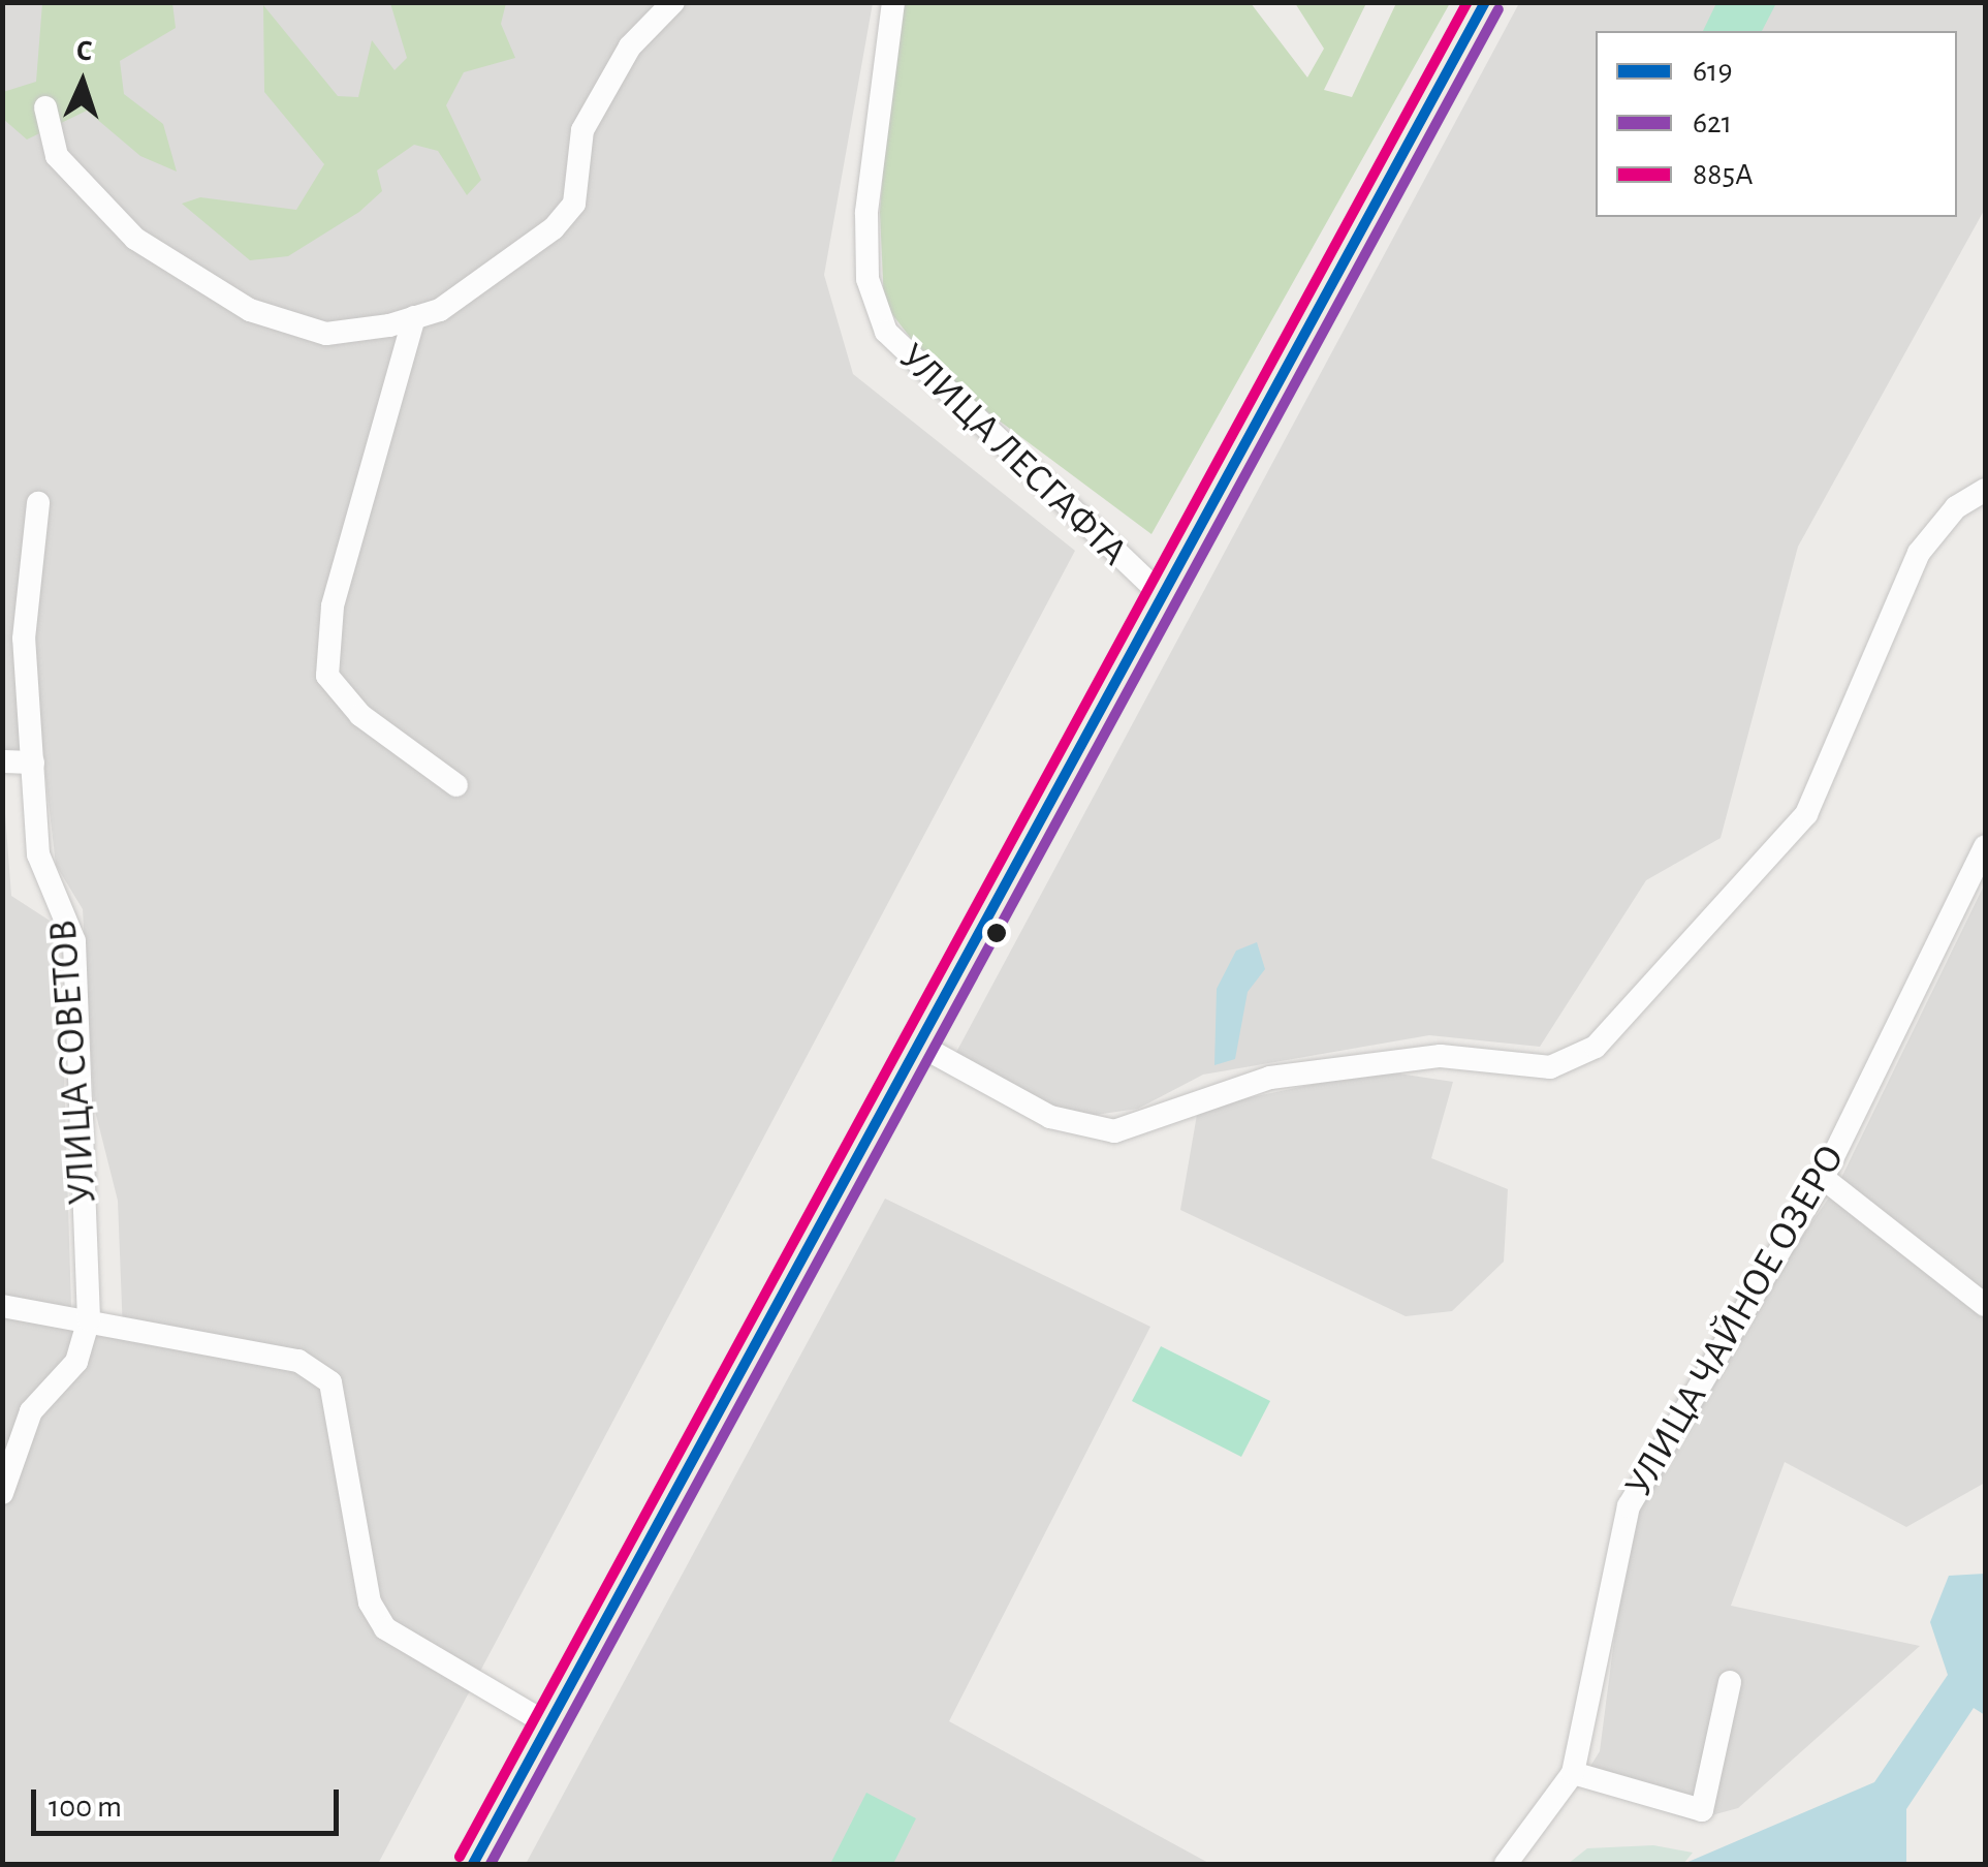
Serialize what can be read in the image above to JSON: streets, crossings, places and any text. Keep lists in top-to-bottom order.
{
  "streets": {
    "street": ["УЛИЦА ЛЕСГАФТА", "УЛИЦА СОВЕТОВ", "УЛИЦА ЧАЙНОЕ ОЗЕРО"]
  },
  "lines": ["transit line 619", "transit line 885А", "transit line 621"],
  "legend": ["619", "621", "885А"],
  "scale_bar": "100 m",
  "north": "top"
}
